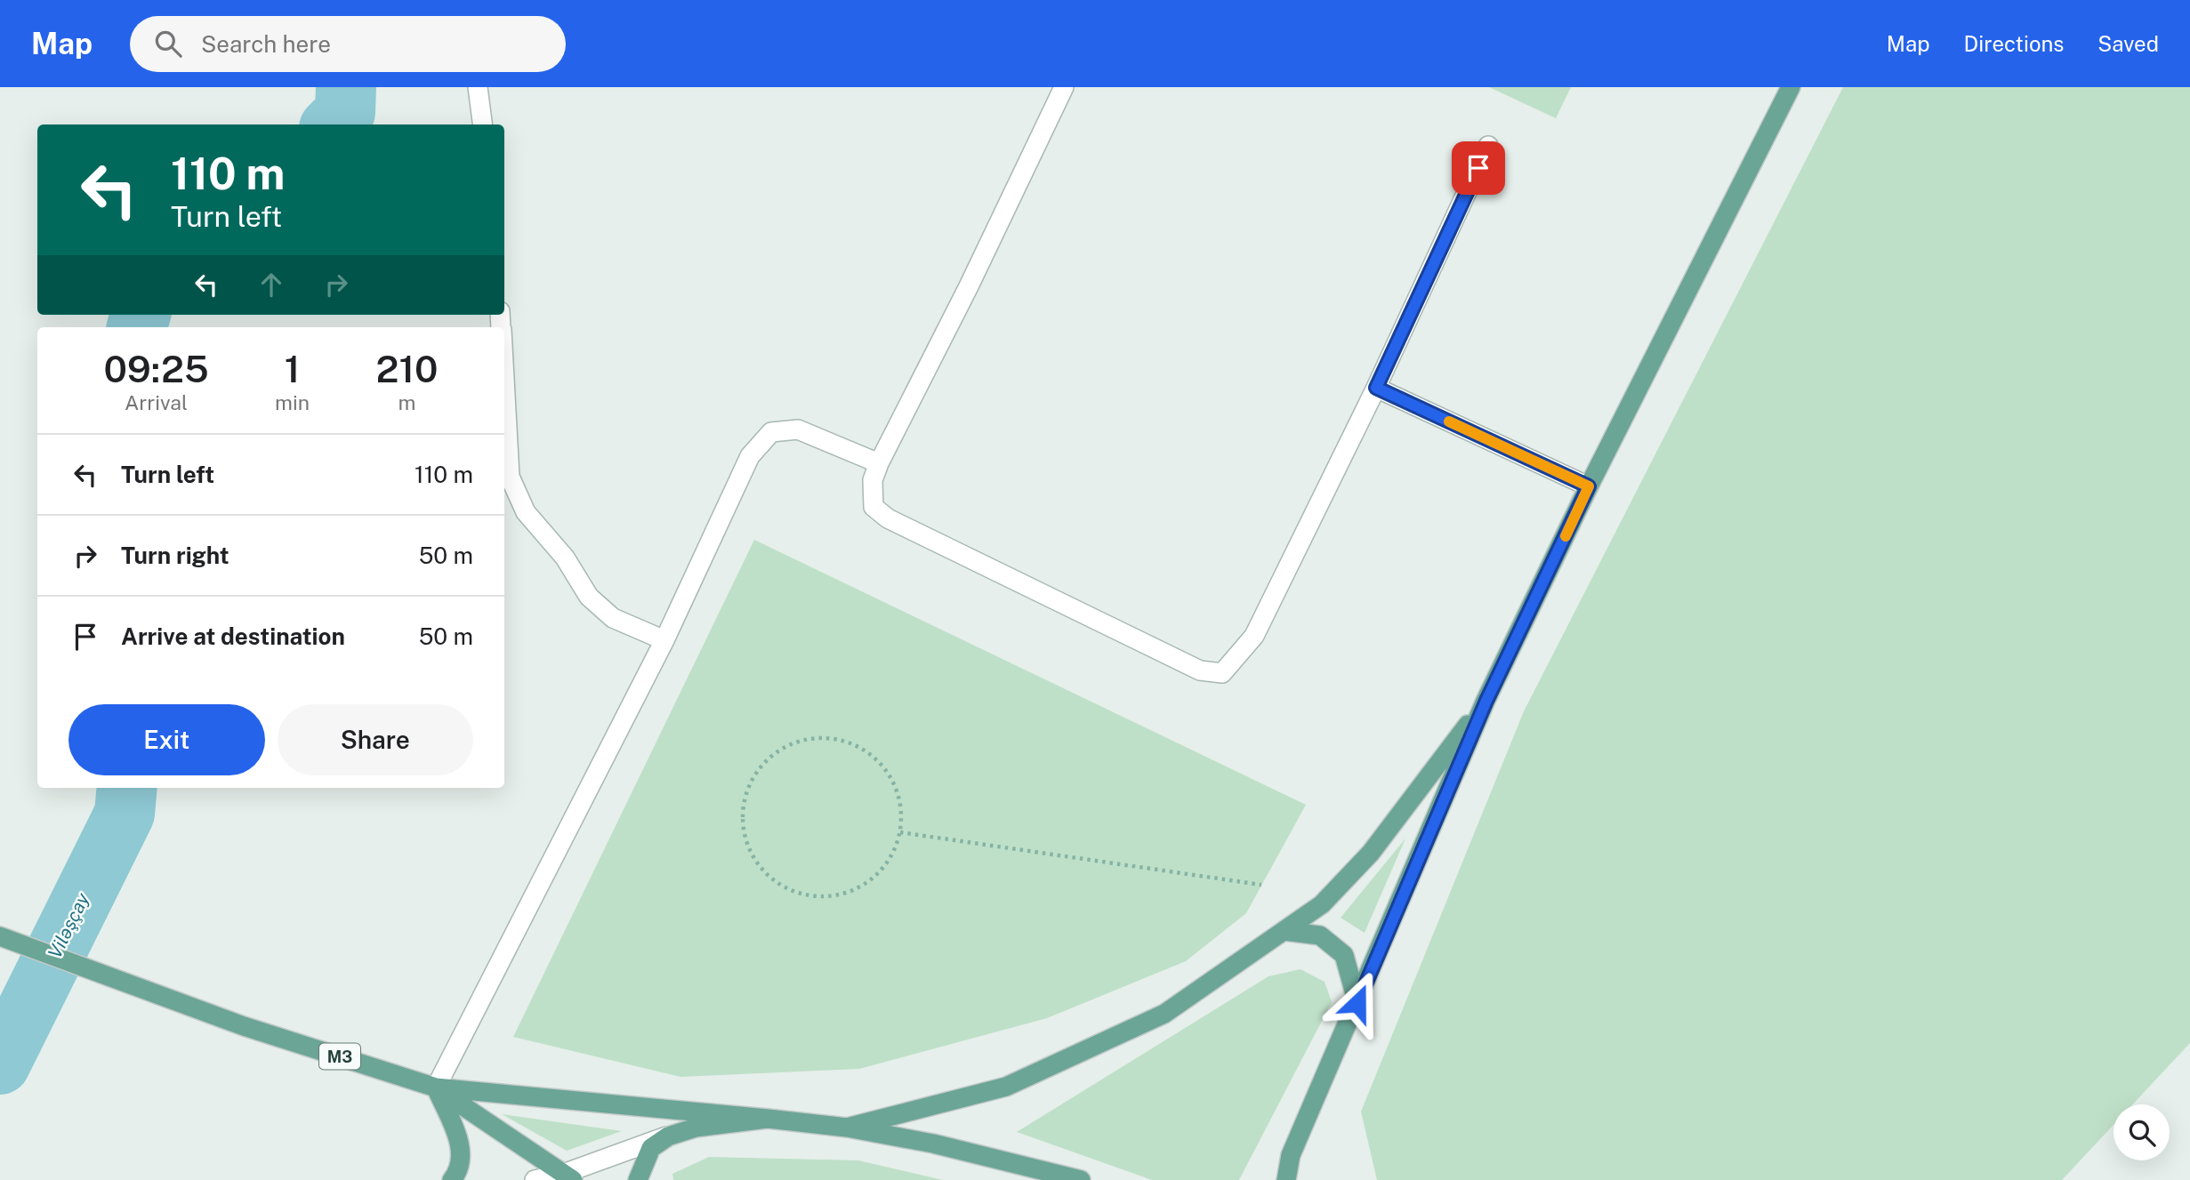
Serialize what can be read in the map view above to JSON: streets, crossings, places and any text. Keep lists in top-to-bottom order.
{
  "streets": {
    "main road": ["M3"]
  },
  "water": ["Viləşçay"],
  "page": {
    "header": "Map",
    "search": "Search here",
    "nav": ["Map", "Directions", "Saved"],
    "turn": ["110 m", "Turn left"],
    "eta": [
      "09:25",
      "Arrival",
      "1",
      "min",
      "210",
      "m"
    ],
    "list": [
      {
        "name": "Turn left",
        "value": "110 m"
      },
      {
        "name": "Turn right",
        "value": "50 m"
      },
      {
        "name": "Arrive at destination",
        "value": "50 m"
      }
    ],
    "buttons": ["Exit", "Share"]
  }
}
